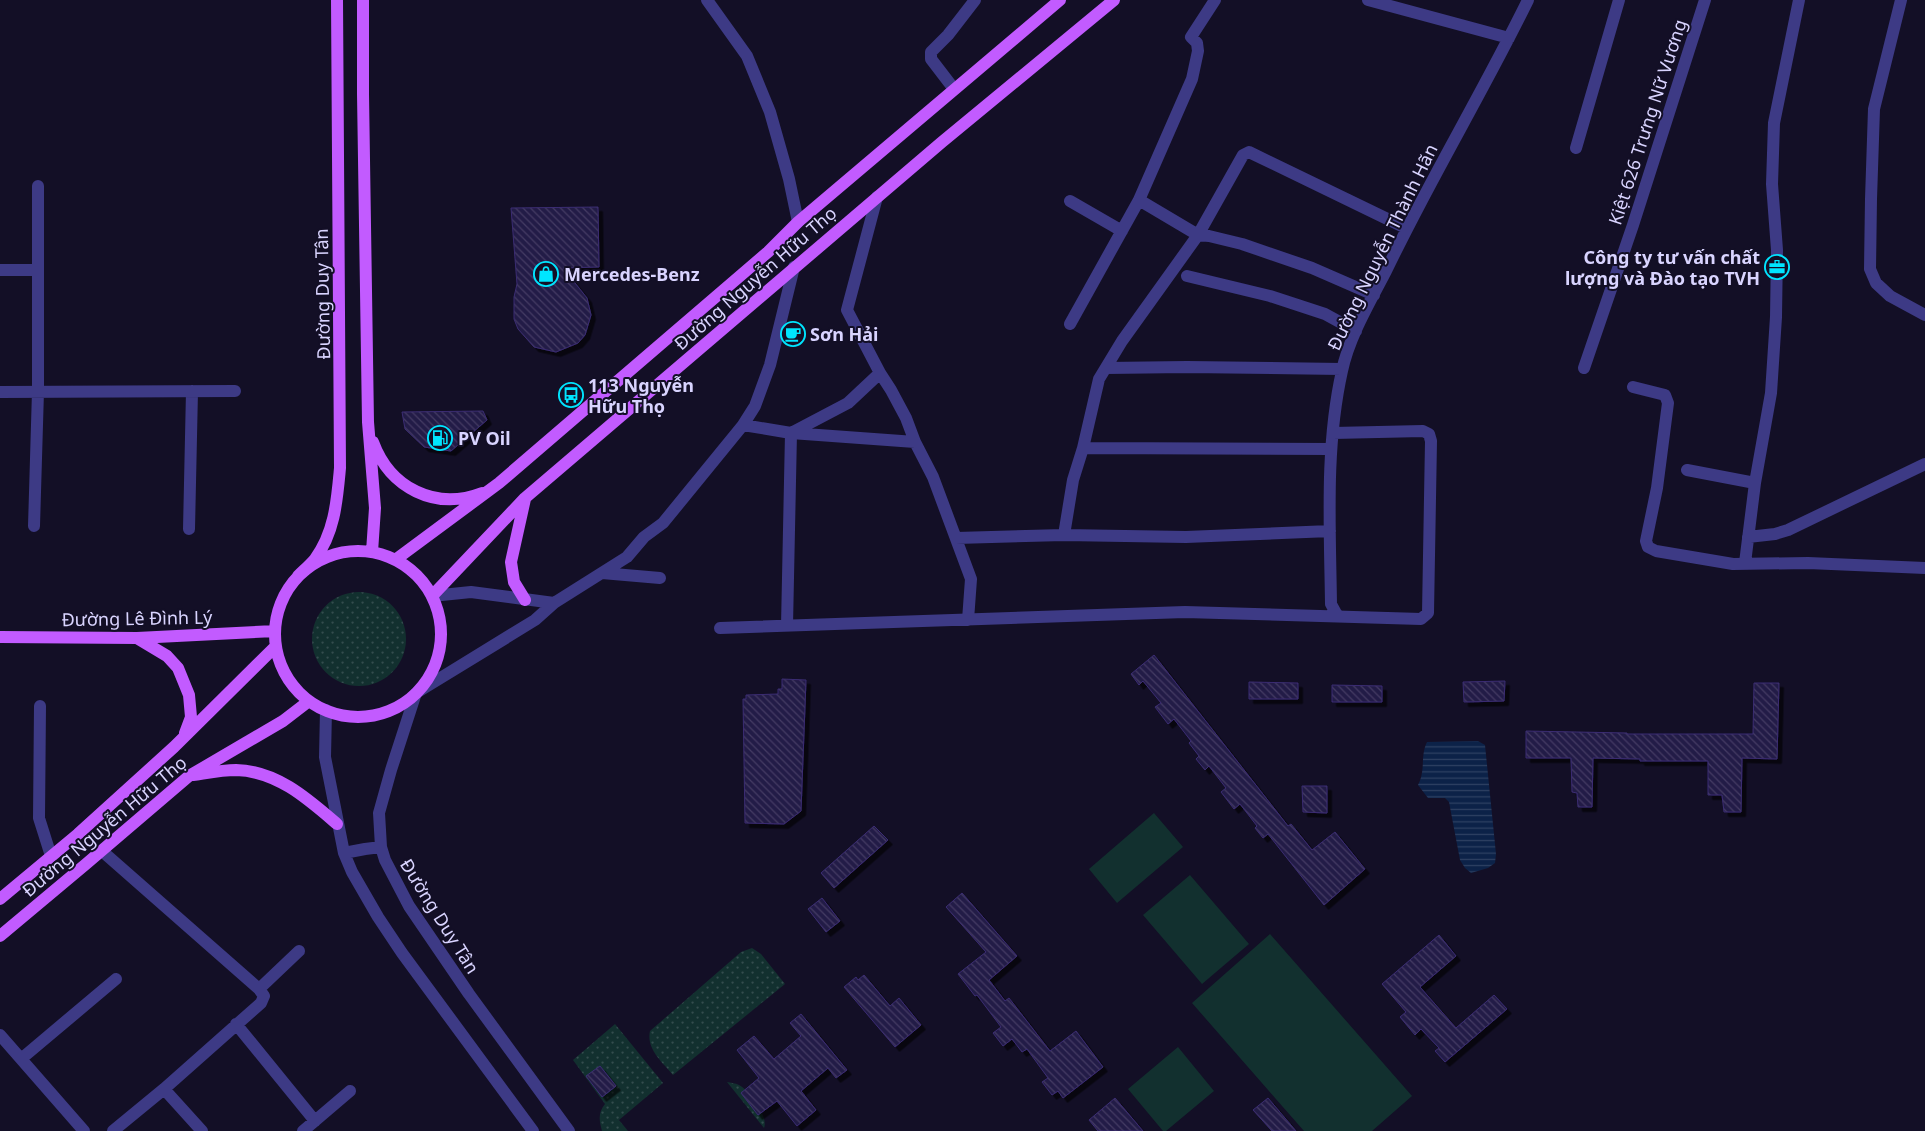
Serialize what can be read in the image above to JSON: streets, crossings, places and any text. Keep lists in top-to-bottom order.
{
  "streets": {
    "main road": ["Đường Nguyễn Hữu Thọ", "Đường Duy Tân", "Đường Lê Đình Lý"],
    "street": ["Kiệt 626 Trưng Nữ Vương", "Đường Nguyễn Thành Hãn"]
  },
  "crossings": [
    ["Đường Nguyễn Hữu Thọ", "Đường Duy Tân"],
    ["Đường Nguyễn Hữu Thọ", "Đường Lê Đình Lý"],
    ["Đường Duy Tân", "Đường Lê Đình Lý"]
  ],
  "places": {
    "office": ["Công ty tư vấn chất lượng và Đào tạo TVH"],
    "shop": ["Mercedes-Benz"],
    "cafe": ["Sơn Hải"],
    "bus stop": ["113 Nguyễn Hữu Thọ"],
    "fuel station": ["PV Oil"]
  }
}
